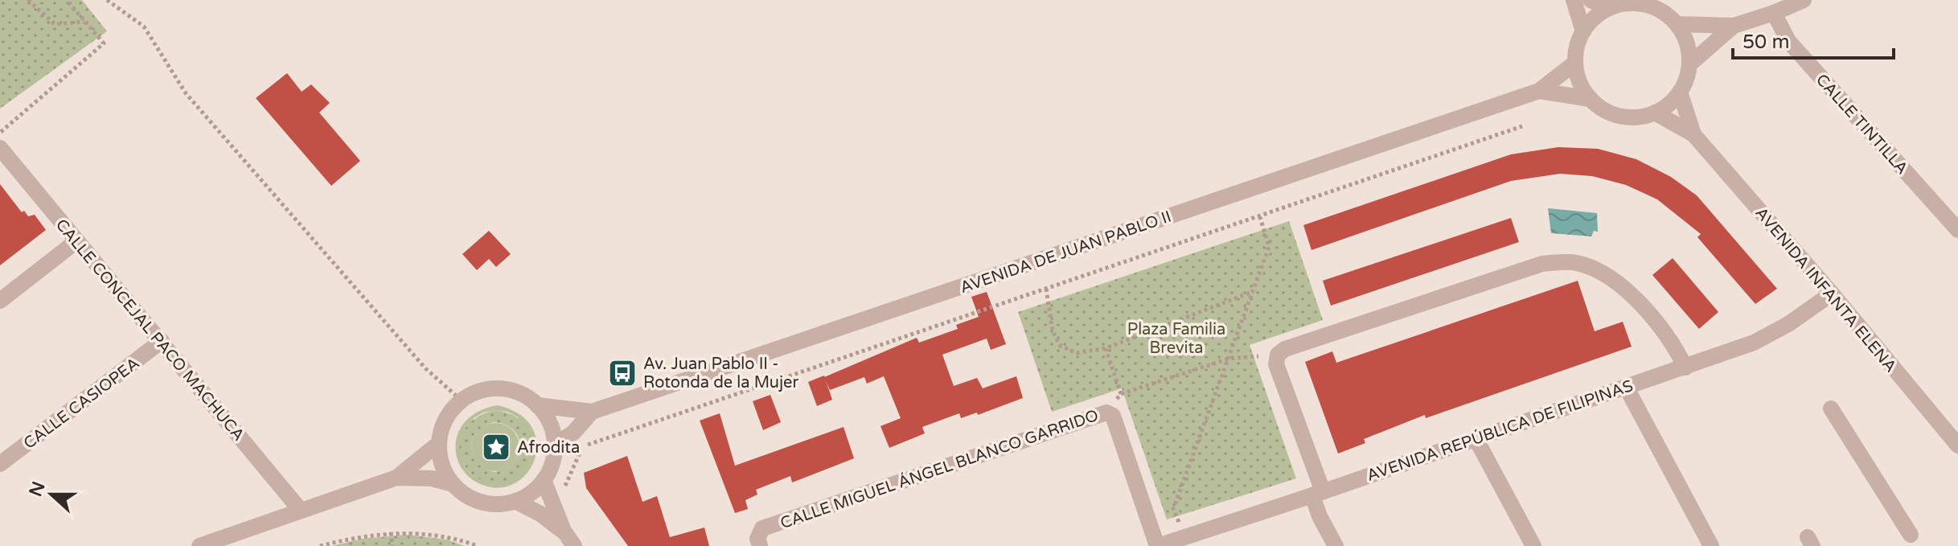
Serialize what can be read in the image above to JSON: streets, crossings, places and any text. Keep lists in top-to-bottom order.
{
  "streets": {
    "street": [
      "CALLE TINTILLA",
      "AVENIDA DE JUAN PABLO II",
      "AVENIDA INFANTA ELENA",
      "CALLE CONCEJAL PACO MACHUCA",
      "CALLE CASIOPEA",
      "AVENIDA REPÚBLICA DE FILIPINAS",
      "CALLE MIGUEL ÁNGEL BLANCO GARRIDO"
    ]
  },
  "crossings": [
    ["AVENIDA DE JUAN PABLO II", "AVENIDA INFANTA ELENA"],
    ["AVENIDA INFANTA ELENA", "AVENIDA REPÚBLICA DE FILIPINAS"],
    ["CALLE CONCEJAL PACO MACHUCA", "CALLE CASIOPEA"],
    ["AVENIDA REPÚBLICA DE FILIPINAS", "CALLE MIGUEL ÁNGEL BLANCO GARRIDO"]
  ],
  "parks": ["Plaza Familia Brevita"],
  "places": {
    "bus stop": ["Av. Juan Pablo II - Rotonda de la Mujer"],
    "place": ["Afrodita"]
  },
  "scale_bar": "50 m",
  "north": "left"
}
